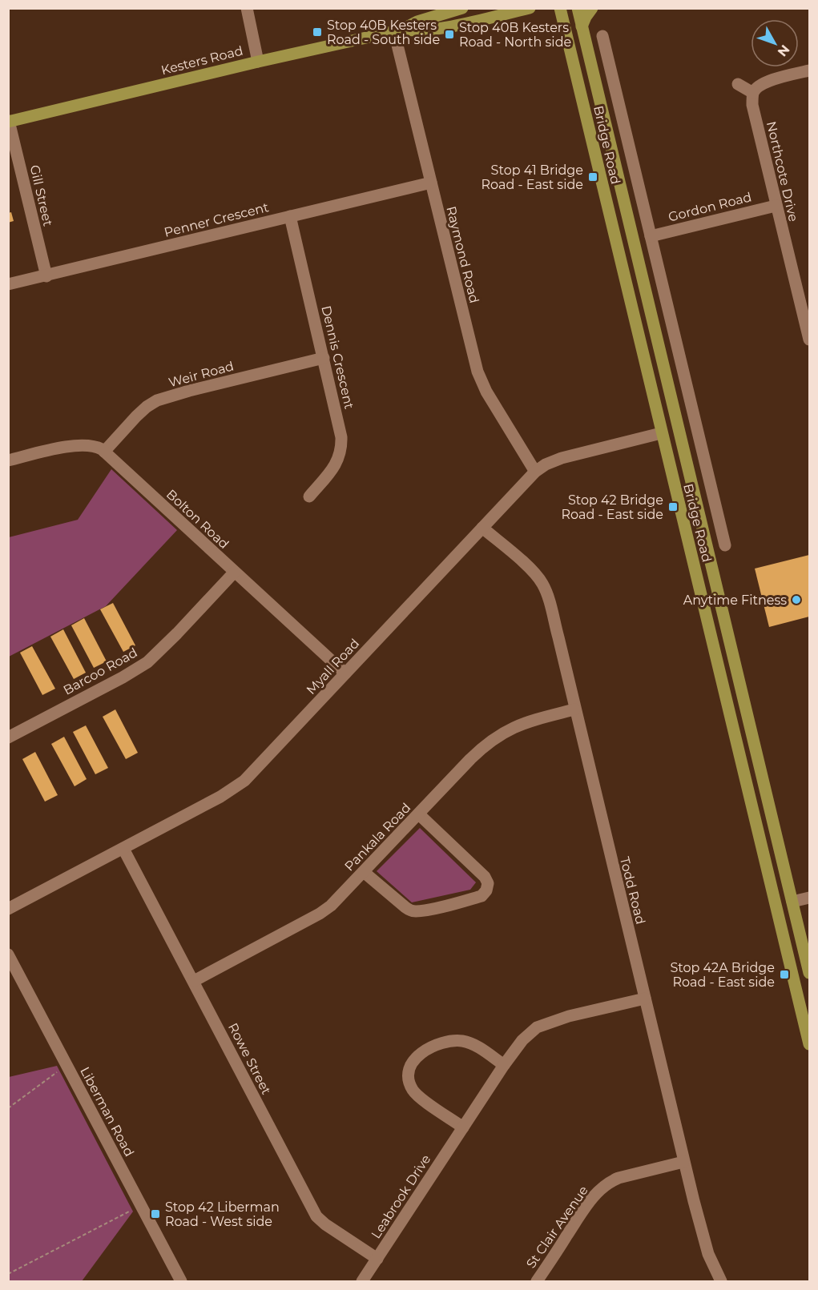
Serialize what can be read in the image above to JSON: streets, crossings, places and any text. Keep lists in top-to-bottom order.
{
  "streets": {
    "main road": ["Kesters Road", "Bridge Road"],
    "street": [
      "Northcote Drive",
      "Gill Street",
      "Gordon Road",
      "Penner Crescent",
      "Raymond Road",
      "Dennis Crescent",
      "Weir Road",
      "Bolton Road",
      "Myall Road",
      "Barcoo Road",
      "Pankala Road",
      "Todd Road",
      "Rowe Street",
      "Liberman Road",
      "Leabrook Drive",
      "St Clair Avenue"
    ]
  },
  "crossings": [
    ["Kesters Road", "Gill Street"],
    ["Kesters Road", "Raymond Road"],
    ["Bridge Road", "Gordon Road"],
    ["Bridge Road", "Myall Road"],
    ["Northcote Drive", "Gordon Road"],
    ["Gill Street", "Penner Crescent"],
    ["Penner Crescent", "Raymond Road"],
    ["Penner Crescent", "Dennis Crescent"],
    ["Raymond Road", "Myall Road"],
    ["Dennis Crescent", "Weir Road"],
    ["Weir Road", "Bolton Road"],
    ["Bolton Road", "Myall Road"],
    ["Bolton Road", "Barcoo Road"],
    ["Myall Road", "Todd Road"],
    ["Myall Road", "Rowe Street"],
    ["Pankala Road", "Todd Road"],
    ["Pankala Road", "Rowe Street"],
    ["Todd Road", "Leabrook Drive"],
    ["Todd Road", "St Clair Avenue"],
    ["Rowe Street", "Leabrook Drive"]
  ],
  "places": {
    "transit": [
      "Stop 40B Kesters Road - South side",
      "Stop 40B Kesters Road - North side",
      "Stop 41 Bridge Road - East side",
      "Stop 42 Bridge Road - East side",
      "Stop 42A Bridge Road - East side",
      "Stop 42 Liberman Road - West side"
    ],
    "other": ["Anytime Fitness"]
  },
  "north": "bottom right"
}
